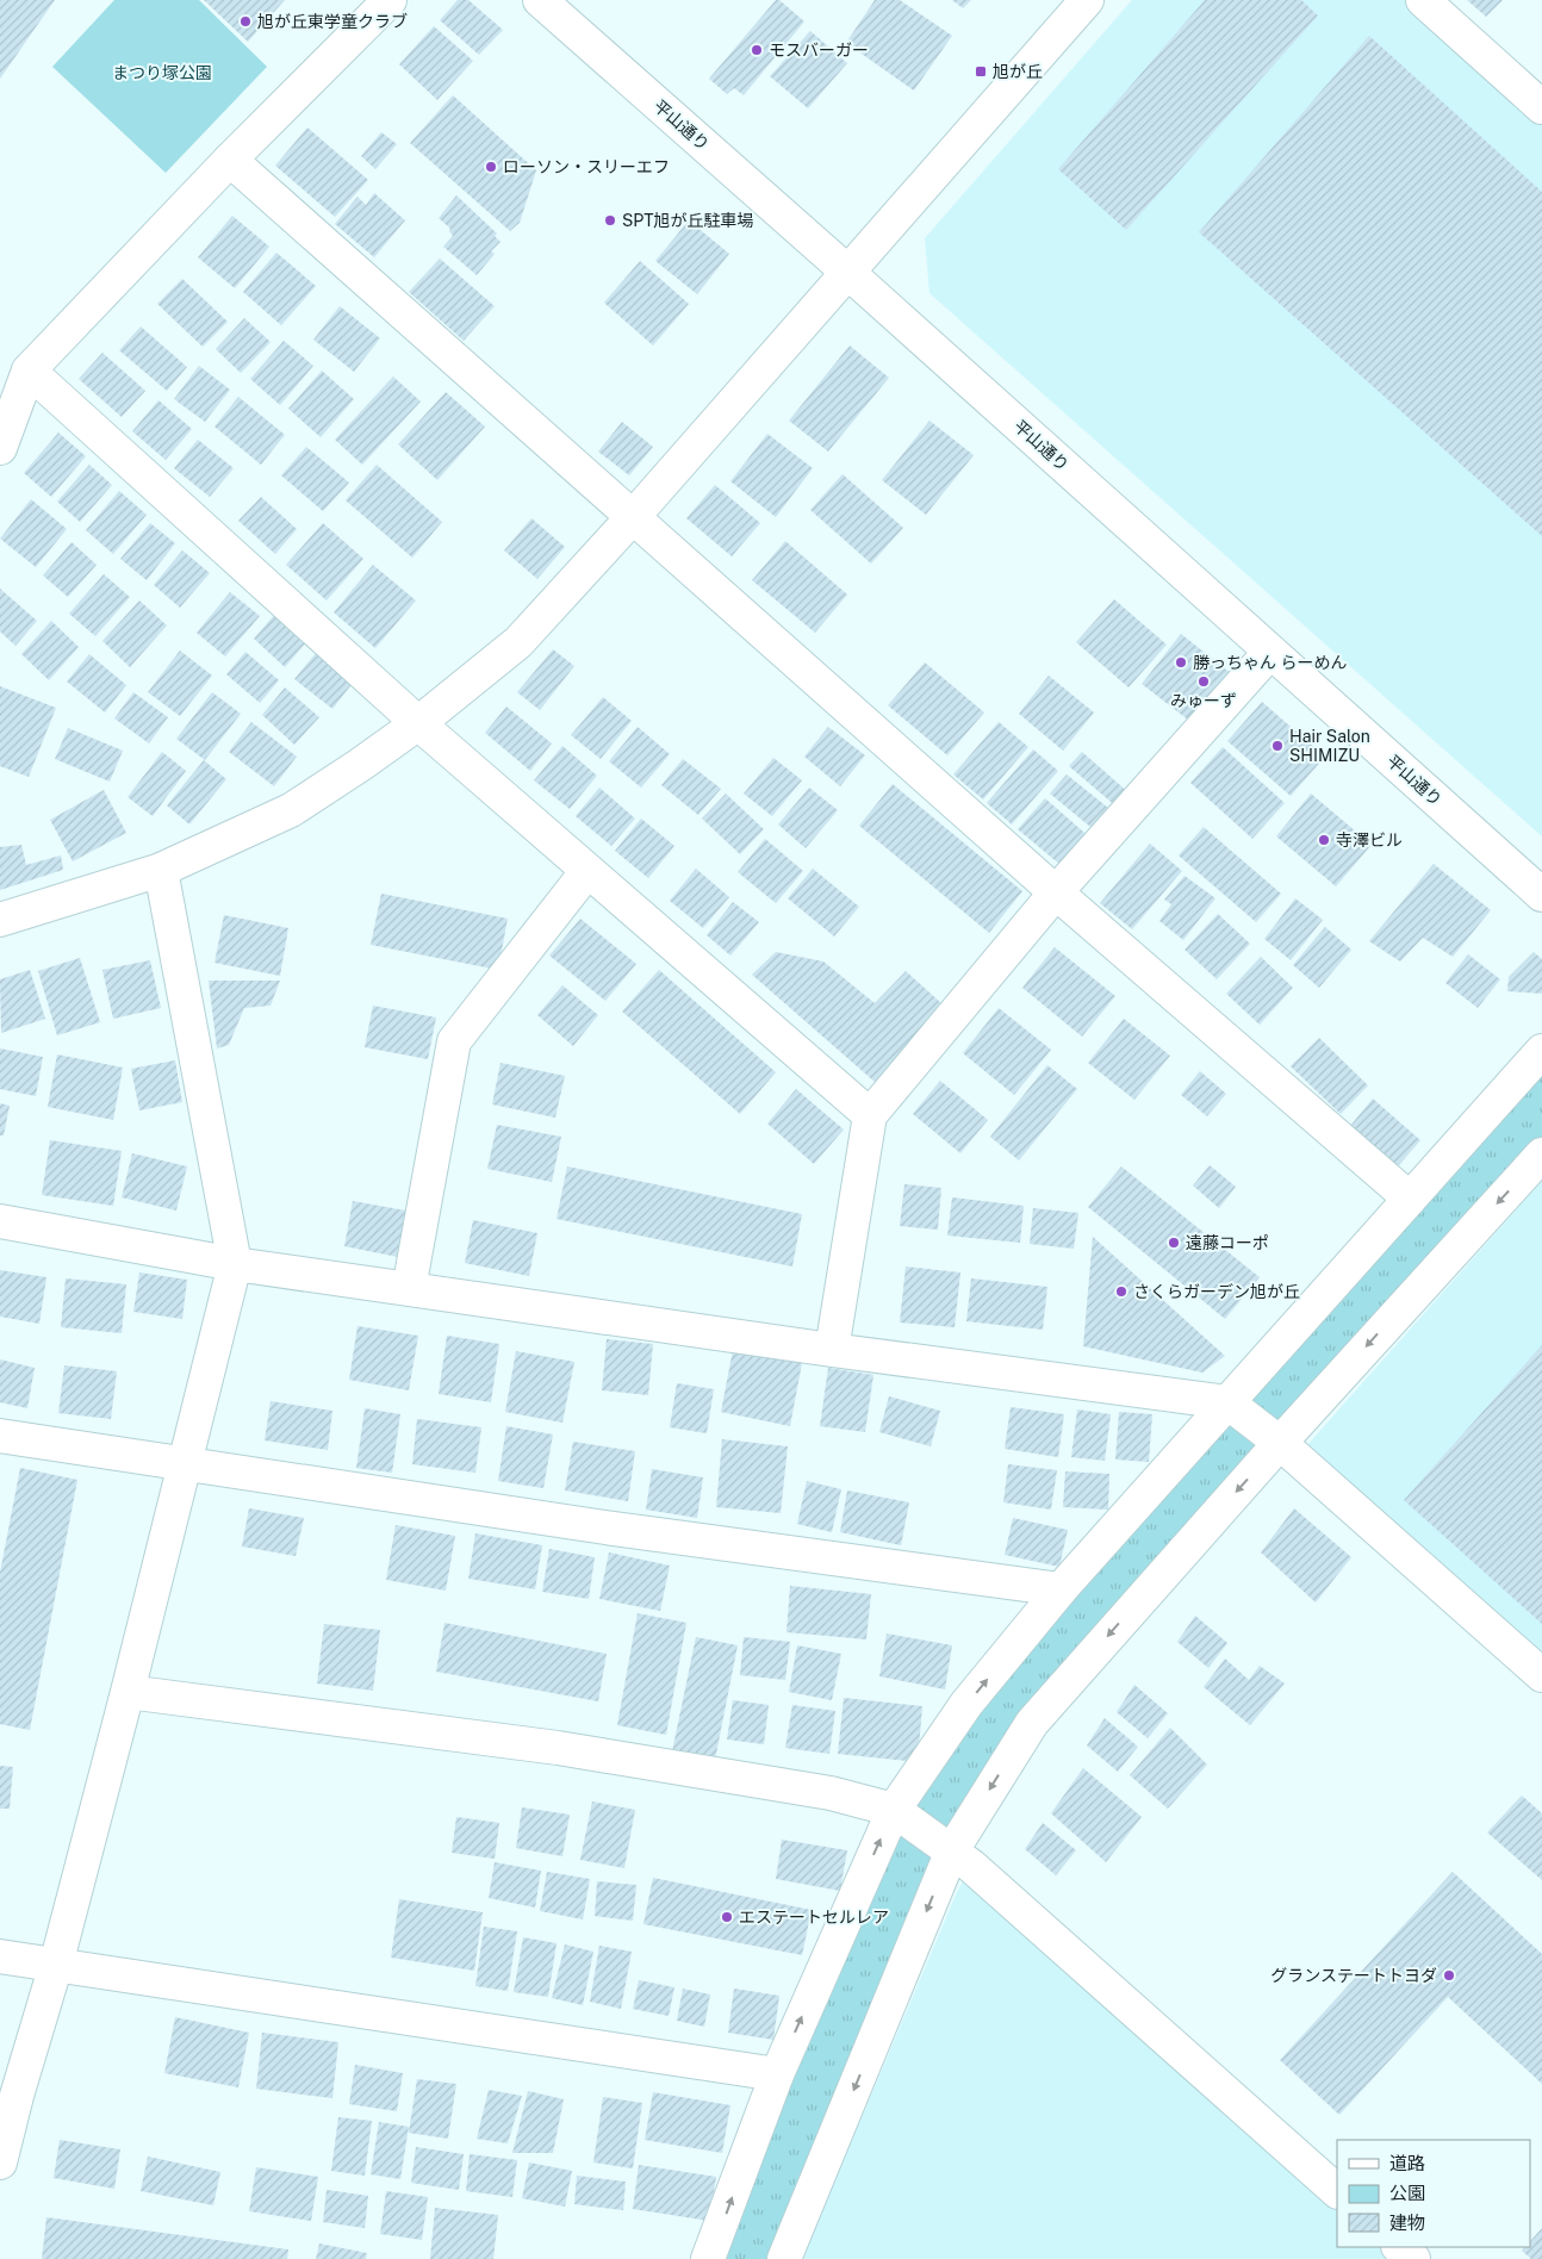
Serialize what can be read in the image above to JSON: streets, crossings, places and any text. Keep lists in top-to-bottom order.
{
  "streets": {
    "street": ["平山通り"]
  },
  "parks": ["まつり塚公園"],
  "places": {
    "other": [
      "旭が丘東学童クラブ",
      "モスバーガー",
      "ローソン・スリーエフ",
      "SPT旭が丘駐車場",
      "勝っちゃん らーめん",
      "みゅーず",
      "Hair Salon SHIMIZU",
      "寺澤ビル",
      "遠藤コーポ",
      "さくらガーデン旭が丘",
      "エステートセルレア",
      "グランステートトヨダ"
    ],
    "transit": ["旭が丘"]
  },
  "legend": ["道路", "公園", "建物"]
}
